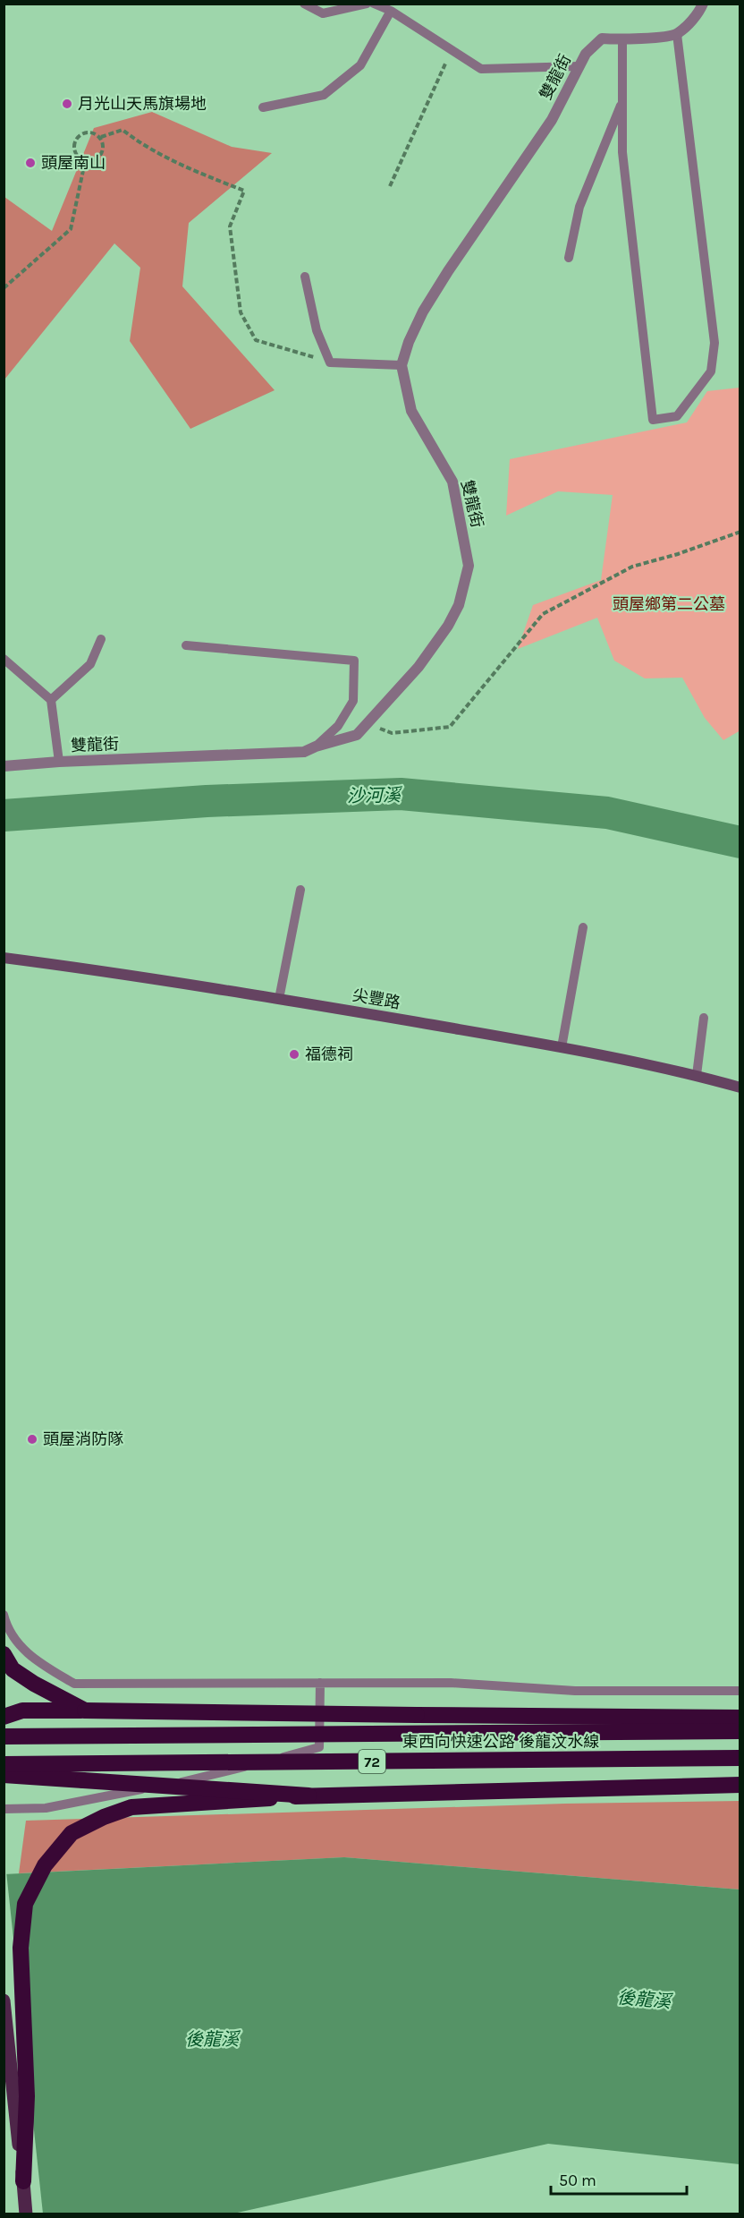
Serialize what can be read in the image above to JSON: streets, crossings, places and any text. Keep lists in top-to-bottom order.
{
  "streets": {
    "highway": ["東西向快速公路 後龍汶水線", "72"],
    "street": ["雙龍街", "尖豐路"]
  },
  "water": ["沙河溪", "後龍溪"],
  "parks": ["頭屋鄉第二公墓"],
  "places": [
    "月光山天馬旗場地",
    "頭屋南山",
    "福德祠",
    "頭屋消防隊"
  ],
  "scale_bar": "50 m"
}
